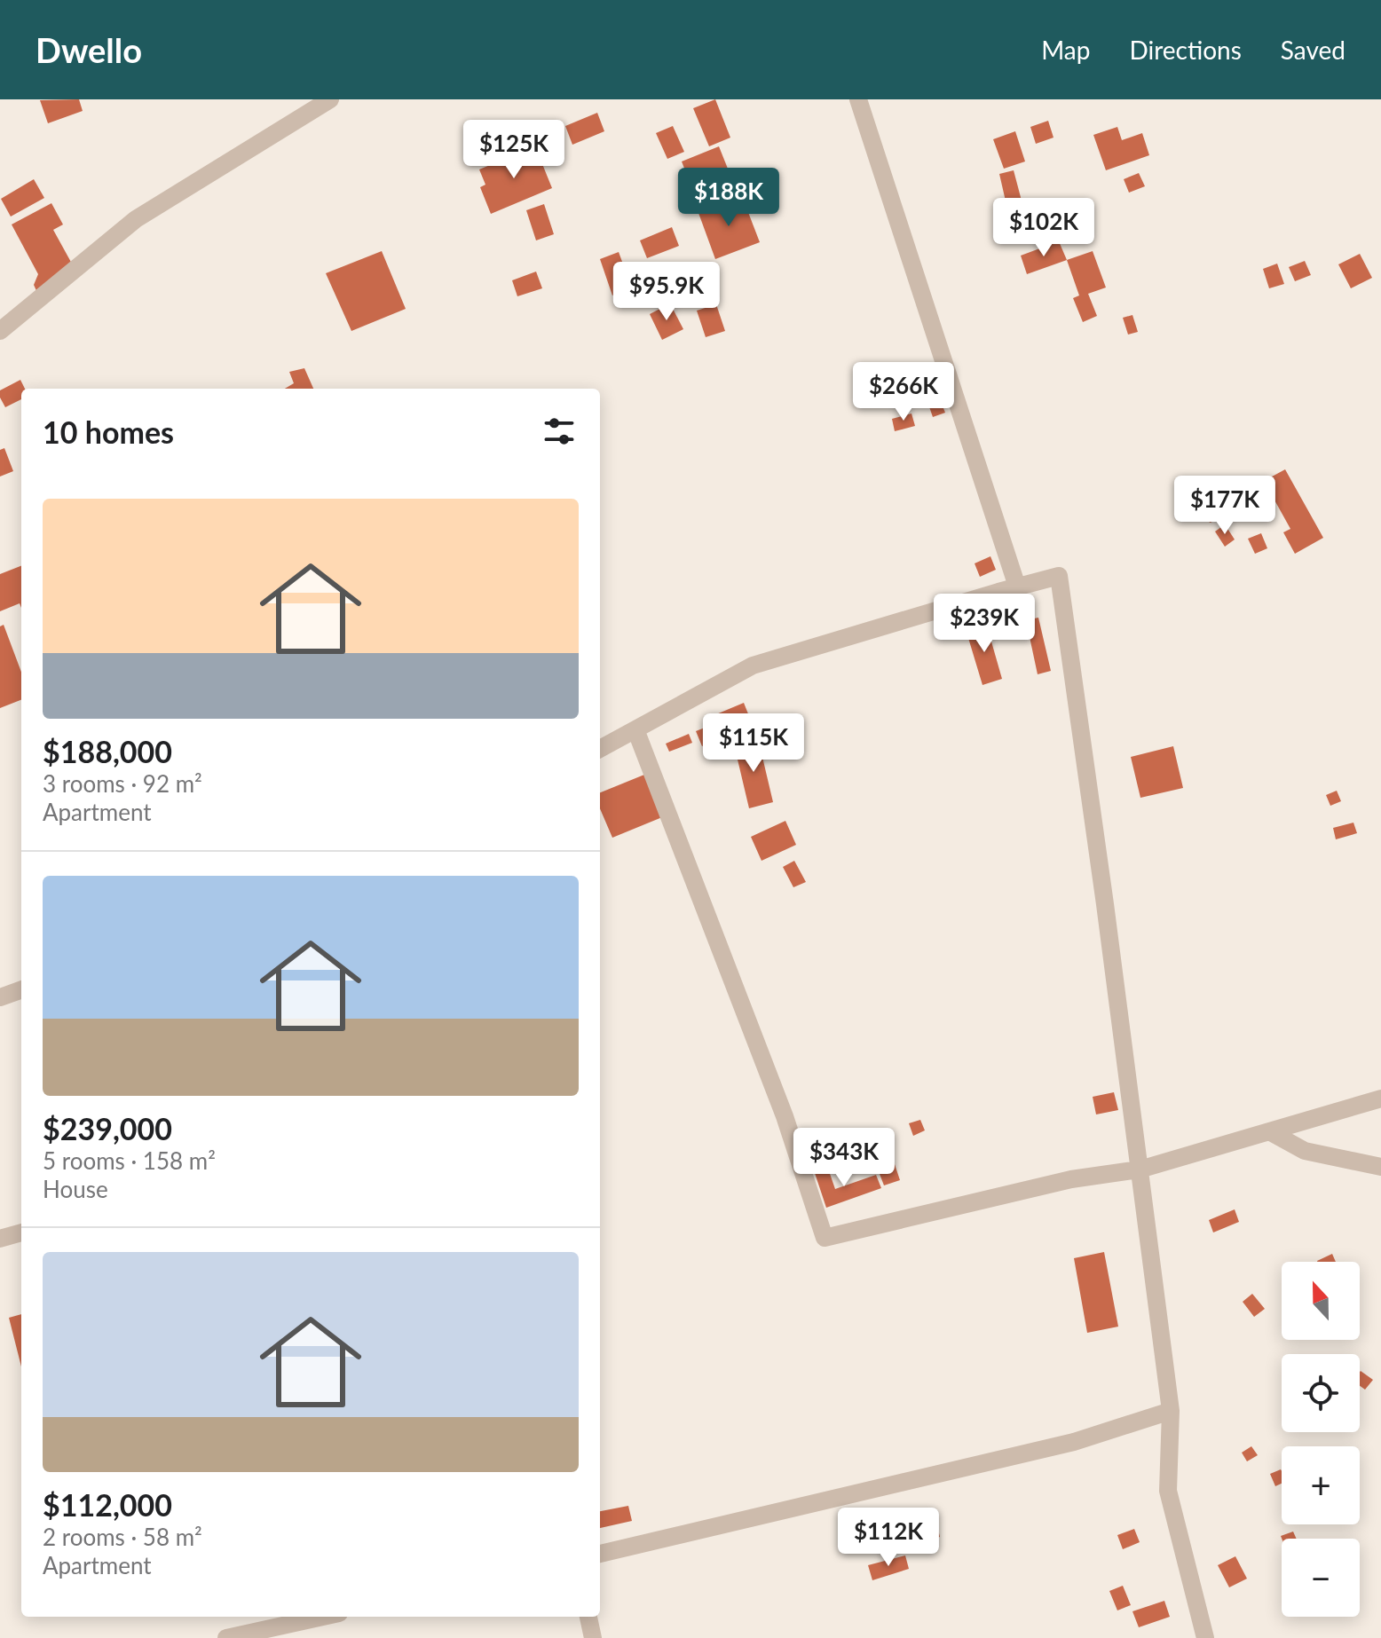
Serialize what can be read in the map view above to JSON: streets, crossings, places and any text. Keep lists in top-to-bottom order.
{
  "north": "top",
  "page": {
    "header": "Dwello",
    "nav": ["Map", "Directions", "Saved"],
    "price": [
      "$125K",
      "$188K",
      "$102K",
      "$95.9K",
      "$266K",
      "$177K",
      "$239K",
      "$115K",
      "$343K",
      "$112K"
    ],
    "heading": "10 homes",
    "list": [
      {
        "name": "$188,000",
        "note": "3 rooms · 92 m² · Apartment"
      },
      {
        "name": "$239,000",
        "note": "5 rooms · 158 m² · House"
      },
      {
        "name": "$112,000",
        "note": "2 rooms · 58 m² · Apartment"
      }
    ],
    "map_buttons": ["+", "−"]
  }
}
